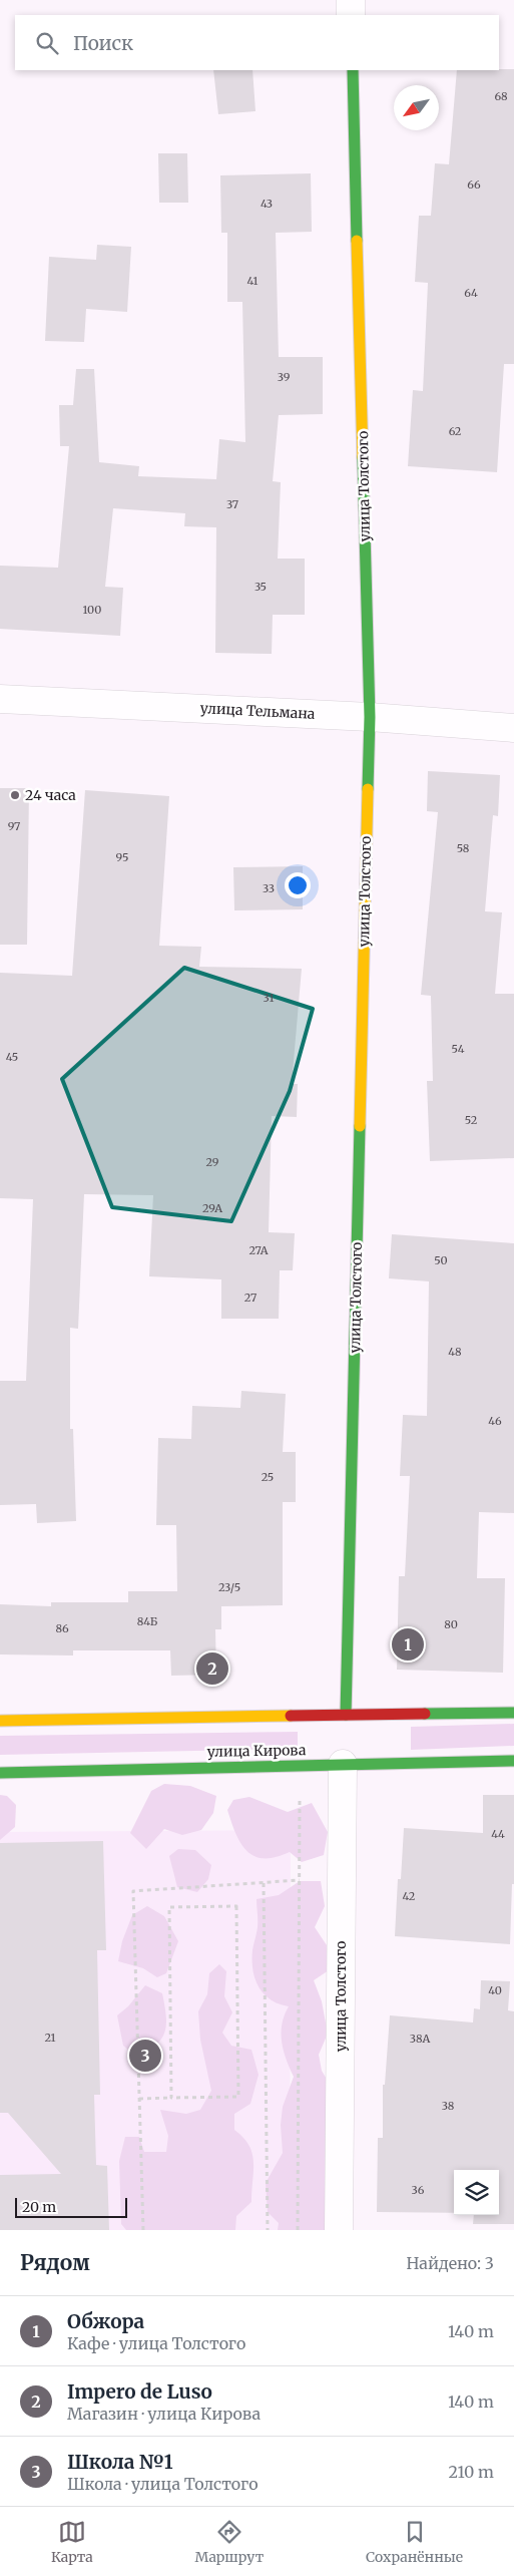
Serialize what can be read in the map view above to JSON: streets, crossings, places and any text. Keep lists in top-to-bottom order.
{
  "streets": {
    "street": ["улица Толстого", "улица Тельмана", "улица Кирова"]
  },
  "crossings": [
    ["улица Толстого", "улица Тельмана"],
    ["улица Толстого", "улица Кирова"]
  ],
  "places": ["24 часа"],
  "house_numbers": [
    "68",
    "66",
    "43",
    "41",
    "64",
    "39",
    "62",
    "37",
    "35",
    "100",
    "97",
    "58",
    "95",
    "33",
    "31",
    "54",
    "45",
    "52",
    "29",
    "29А",
    "27А",
    "50",
    "27",
    "48",
    "46",
    "25",
    "23/5",
    "84Б",
    "80",
    "86",
    "44",
    "42",
    "40",
    "21",
    "38А",
    "38",
    "36"
  ],
  "scale_bar": "20 m",
  "north": "bottom left",
  "page": {
    "search": "Поиск",
    "pins": ["1", "2", "3"],
    "scale": "20 m",
    "heading": ["Рядом", "Найдено: 3"],
    "list": [
      {
        "mark": "1",
        "name": "Обжора",
        "note": "Кафе · улица Толстого",
        "value": "140 m"
      },
      {
        "mark": "2",
        "name": "Impero de Luso",
        "note": "Магазин · улица Кирова",
        "value": "140 m"
      },
      {
        "mark": "3",
        "name": "Школа №1",
        "note": "Школа · улица Толстого",
        "value": "210 m"
      }
    ],
    "nav": ["Карта", "Маршрут", "Сохранённые"]
  }
}
